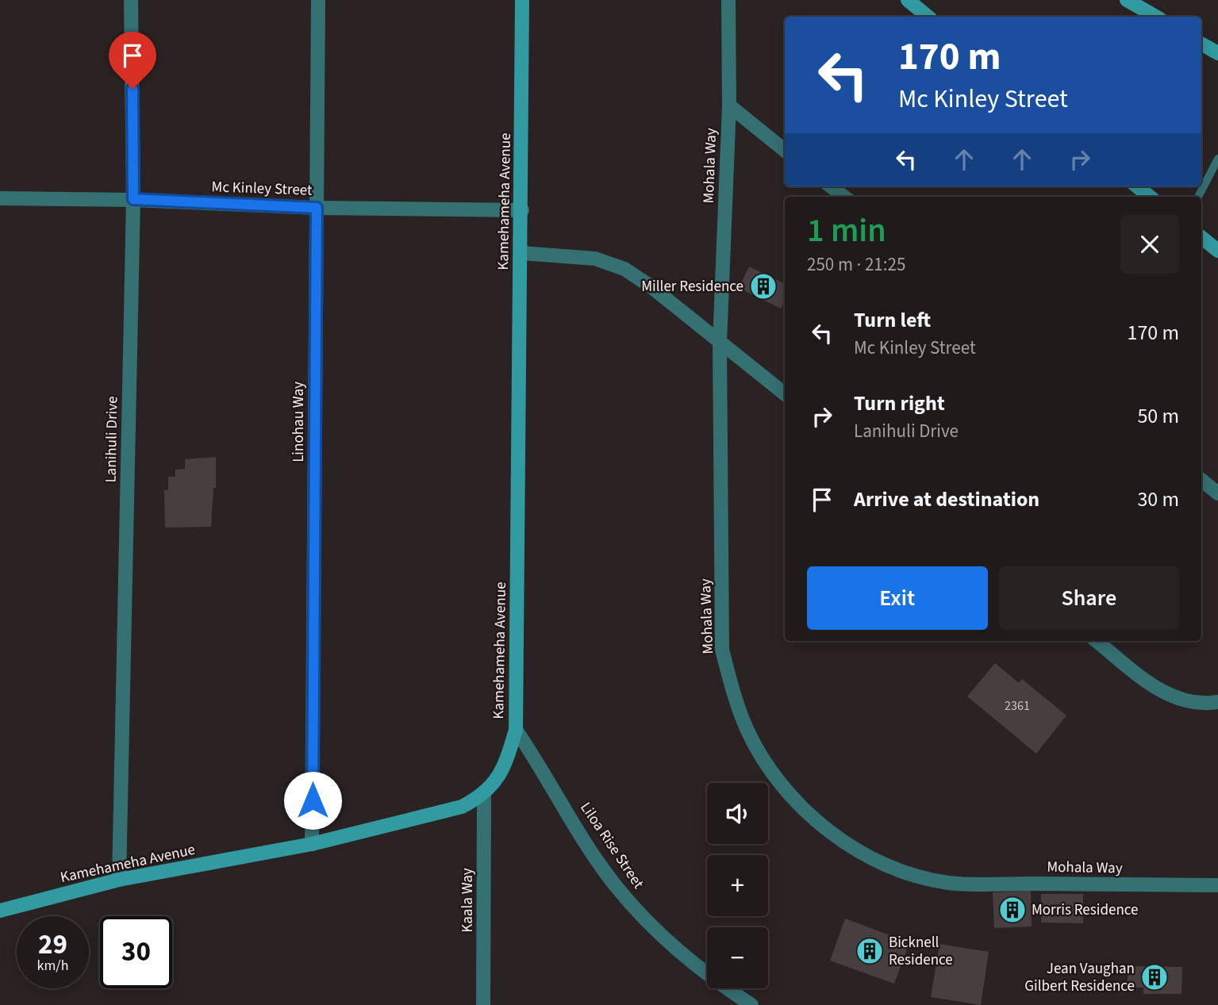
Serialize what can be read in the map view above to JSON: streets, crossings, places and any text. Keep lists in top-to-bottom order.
{
  "streets": {
    "street": [
      "Mohala Way",
      "Mc Kinley Street",
      "Kamehameha Avenue",
      "Linohau Way",
      "Lanihuli Drive",
      "Liloa Rise Street",
      "Kaala Way"
    ]
  },
  "crossings": [
    ["Mc Kinley Street", "Kamehameha Avenue"],
    ["Mc Kinley Street", "Linohau Way"],
    ["Mc Kinley Street", "Lanihuli Drive"],
    ["Kamehameha Avenue", "Linohau Way"],
    ["Kamehameha Avenue", "Lanihuli Drive"],
    ["Kamehameha Avenue", "Liloa Rise Street"],
    ["Kamehameha Avenue", "Kaala Way"]
  ],
  "places": {
    "building": [
      "Miller Residence",
      "Morris Residence",
      "Bicknell Residence",
      "Jean Vaughan Gilbert Residence"
    ]
  },
  "house_numbers": ["2361"],
  "page": {
    "turn": ["170 m", "Mc Kinley Street"],
    "heading": ["1 min", "250 m · 21:25"],
    "list": [
      {
        "name": "Turn left",
        "note": "Mc Kinley Street",
        "value": "170 m"
      },
      {
        "name": "Turn right",
        "note": "Lanihuli Drive",
        "value": "50 m"
      },
      {
        "name": "Arrive at destination",
        "value": "30 m"
      }
    ],
    "buttons": ["Exit", "Share"],
    "map_buttons": ["+", "−"],
    "speed": "29 km/h",
    "limit": "30"
  }
}
